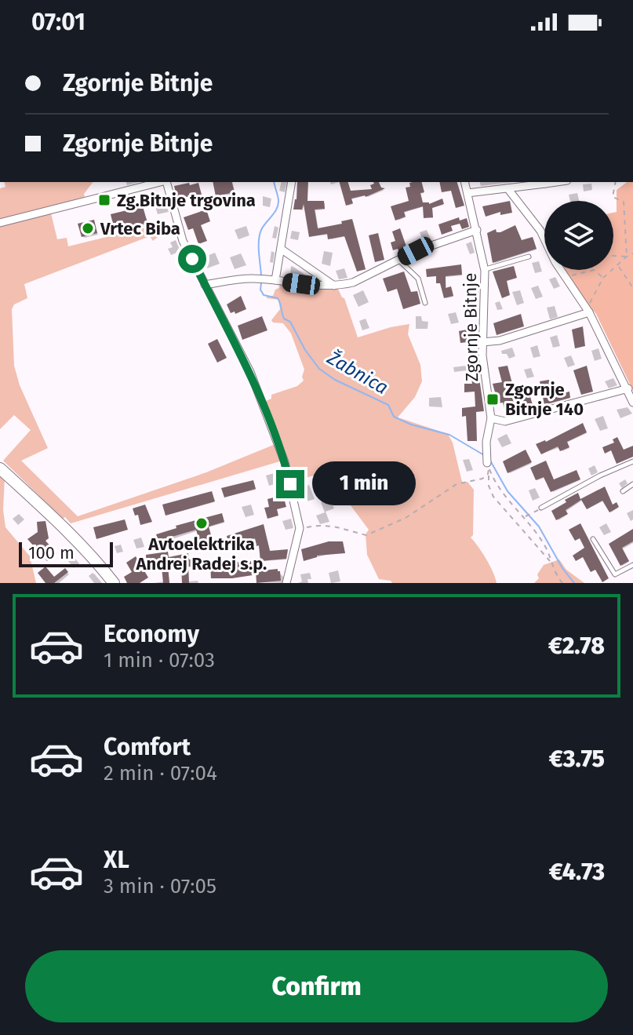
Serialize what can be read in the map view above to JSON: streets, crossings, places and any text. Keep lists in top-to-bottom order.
{
  "streets": {
    "street": ["Zgornje Bitnje"]
  },
  "water": ["Žabnica"],
  "places": {
    "transit": ["Zg.Bitnje trgovina", "Zgornje Bitnje 140"],
    "other": ["Vrtec Biba", "Avtoelektrika Andrej Radej s.p."]
  },
  "scale_bar": "100 m",
  "page": {
    "status": "07:01",
    "banner": ["Zgornje Bitnje", "Zgornje Bitnje"],
    "bubble": "1 min",
    "scale": "100 m",
    "list": [
      {
        "name": "Economy",
        "note": "1 min · 07:03",
        "value": "€2.78"
      },
      {
        "name": "Comfort",
        "note": "2 min · 07:04",
        "value": "€3.75"
      },
      {
        "name": "XL",
        "note": "3 min · 07:05",
        "value": "€4.73"
      }
    ],
    "buttons": "Confirm"
  }
}
